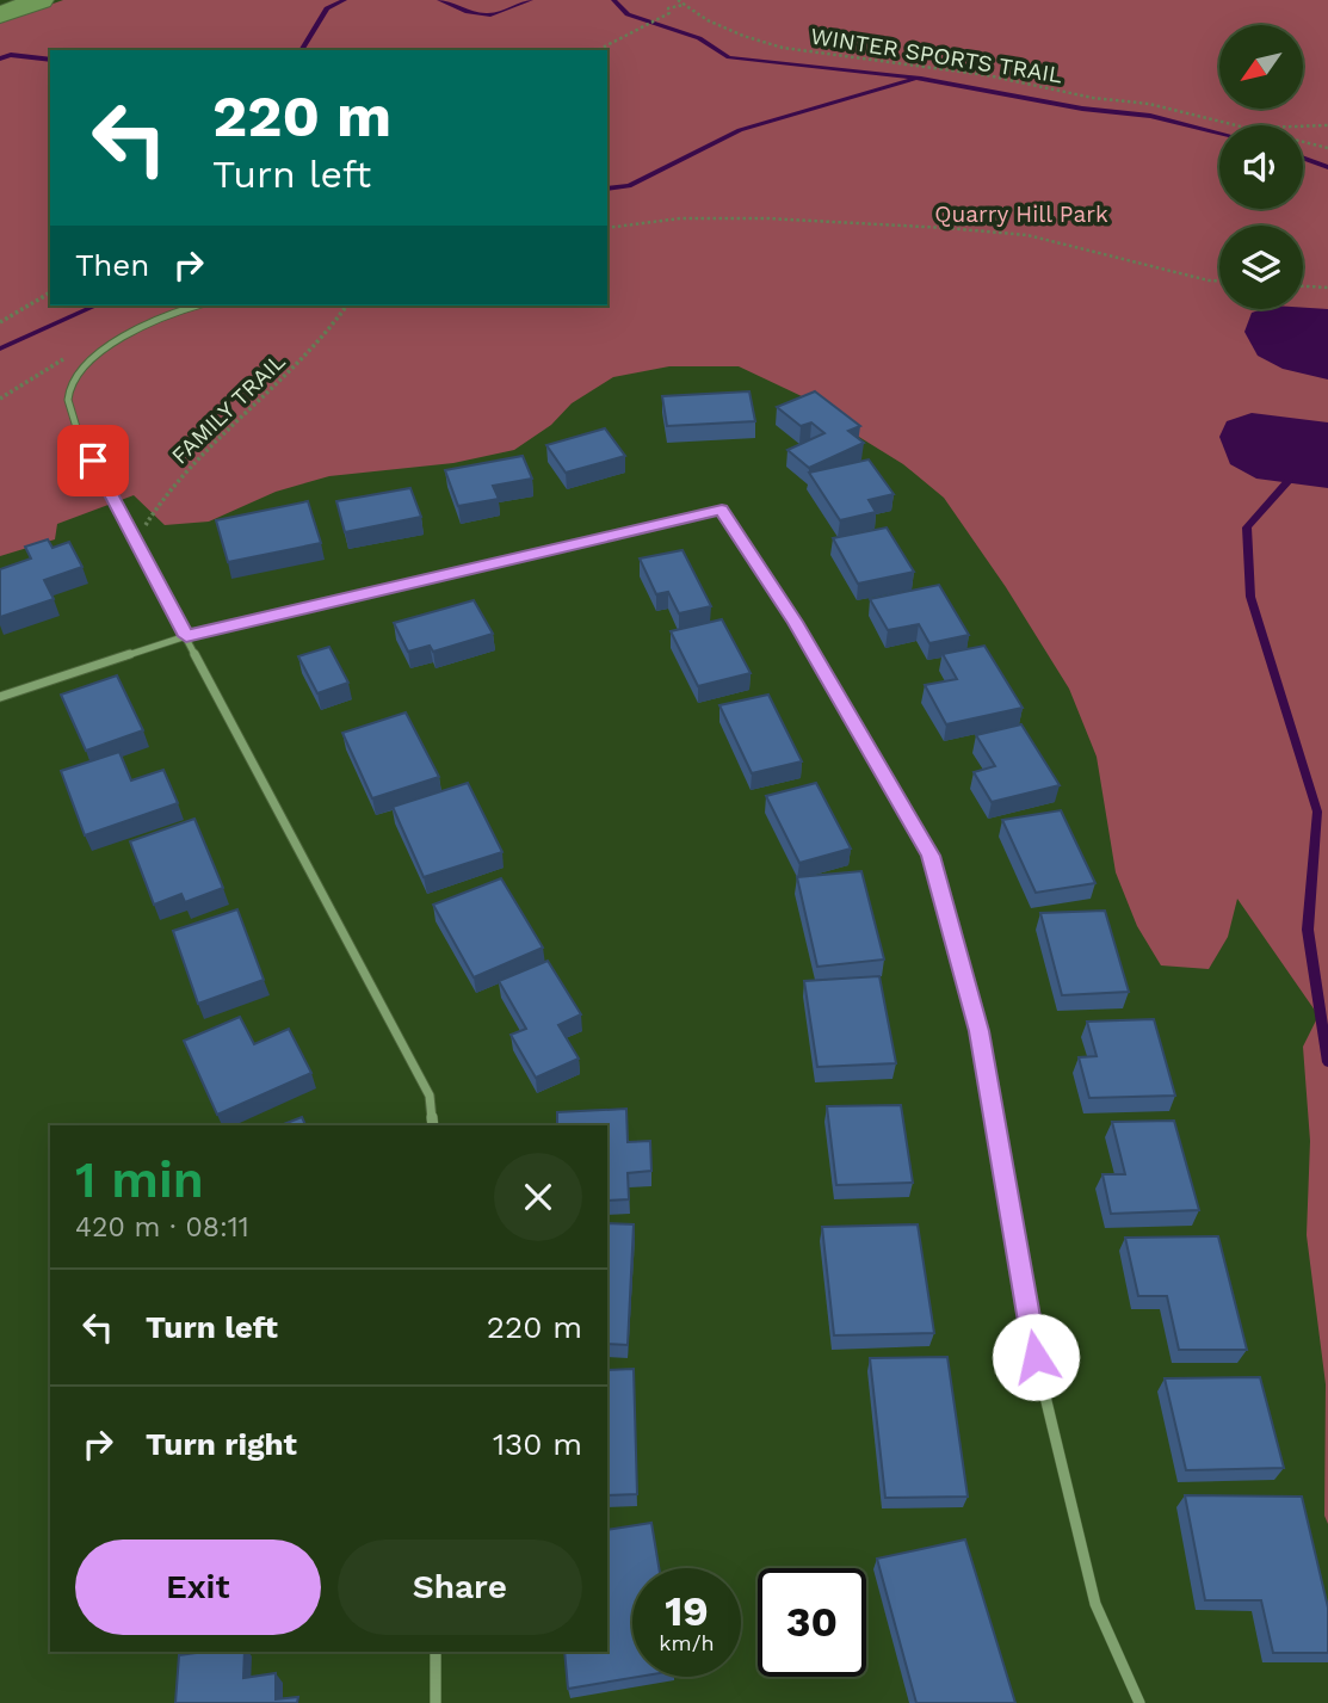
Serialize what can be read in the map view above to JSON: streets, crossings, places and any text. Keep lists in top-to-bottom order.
{
  "streets": {
    "path": ["WINTER SPORTS TRAIL", "FAMILY TRAIL"]
  },
  "parks": ["Quarry Hill Park"],
  "north": "bottom left",
  "page": {
    "turn": ["220 m", "Turn left"],
    "then": "Then",
    "heading": ["1 min", "420 m · 08:11"],
    "list": [
      {
        "name": "Turn left",
        "value": "220 m"
      },
      {
        "name": "Turn right",
        "value": "130 m"
      }
    ],
    "buttons": ["Exit", "Share"],
    "speed": "19 km/h",
    "limit": "30"
  }
}
